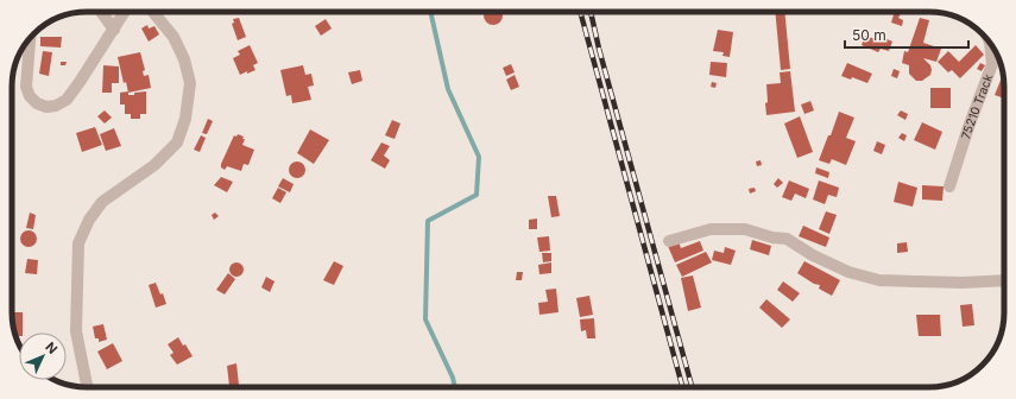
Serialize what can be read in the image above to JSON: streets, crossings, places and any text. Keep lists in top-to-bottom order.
{
  "streets": {
    "street": ["75210 Track"]
  },
  "scale_bar": "50 m",
  "north": "top right"
}
